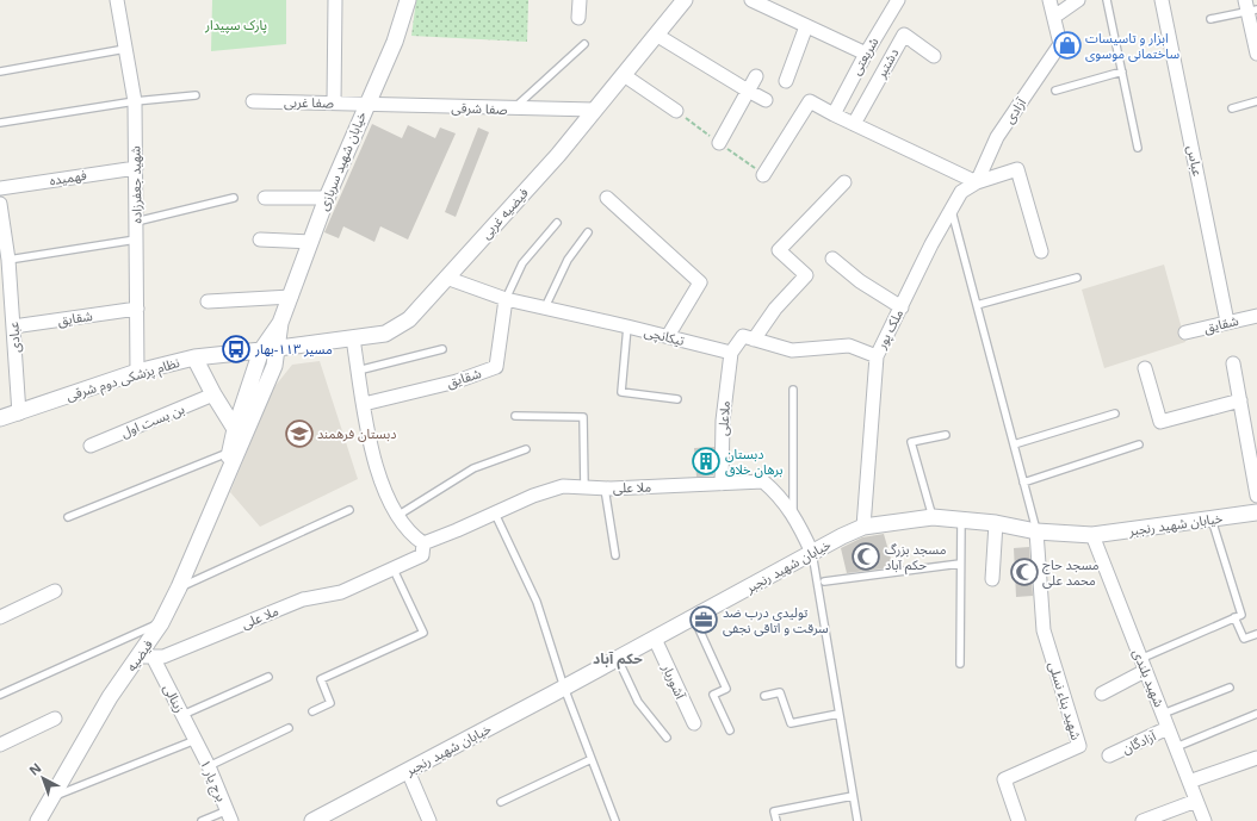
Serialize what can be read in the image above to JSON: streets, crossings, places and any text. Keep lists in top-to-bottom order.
{
  "streets": {
    "street": [
      "شریعتی",
      "دشتبر",
      "صفا غربی",
      "صفا شرقی",
      "آزادی",
      "خیابان شهید سربازی",
      "عباس",
      "فهمیده",
      "شهید جعفرزاده",
      "فیضیه غربی",
      "شقایق",
      "ملک پور",
      "تیکانچی",
      "عبادی",
      "نظام پزشکی دوم شرقی",
      "ملاعلی",
      "بن بست اول",
      "ملا علی",
      "خیابان شهید رنجبر",
      "فیضیه",
      "شهید بلندی",
      "آشوربار",
      "زینالی",
      "شهید بناء نسلی",
      "آزادگان",
      "برج یار ۱"
    ]
  },
  "crossings": [
    ["صفا غربی", "صفا شرقی"],
    ["صفا غربی", "خیابان شهید سربازی"],
    ["صفا شرقی", "خیابان شهید سربازی"],
    ["صفا شرقی", "فیضیه غربی"],
    ["آزادی", "ملک پور"],
    ["خیابان شهید سربازی", "فیضیه"],
    ["عباس", "شقایق"],
    ["فهمیده", "شهید جعفرزاده"],
    ["شهید جعفرزاده", "شقایق"],
    ["شهید جعفرزاده", "نظام پزشکی دوم شرقی"],
    ["فیضیه غربی", "تیکانچی"],
    ["فیضیه غربی", "نظام پزشکی دوم شرقی"],
    ["فیضیه غربی", "فیضیه"],
    ["شقایق", "تیکانچی"],
    ["شقایق", "عبادی"],
    ["ملک پور", "خیابان شهید رنجبر"],
    ["تیکانچی", "ملاعلی"],
    ["عبادی", "نظام پزشکی دوم شرقی"],
    ["نظام پزشکی دوم شرقی", "فیضیه"],
    ["ملاعلی", "ملا علی"],
    ["ملا علی", "خیابان شهید رنجبر"],
    ["ملا علی", "فیضیه"],
    ["ملا علی", "زینالی"],
    ["خیابان شهید رنجبر", "شهید بلندی"],
    ["خیابان شهید رنجبر", "آشوربار"],
    ["خیابان شهید رنجبر", "شهید بناء نسلی"],
    ["فیضیه", "زینالی"],
    ["شهید بلندی", "آزادگان"],
    ["زینالی", "برج یار ۱"]
  ],
  "districts": ["حکم آباد"],
  "parks": ["پارک سپیدار"],
  "places": {
    "shop": ["ابزار و تاسیسات ساختمانی موسوی"],
    "bus stop": ["مسیر ۱۱۳-بهار"],
    "school or university": ["دبستان فرهمند"],
    "building": ["دبستان برهان خلاق"],
    "mosque": ["مسجد بزرگ حکم آباد", "مسجد حاج محمد علی"],
    "office": ["تولیدی درب ضد سرقت و اتاقی نجفی"]
  },
  "north": "top left"
}
